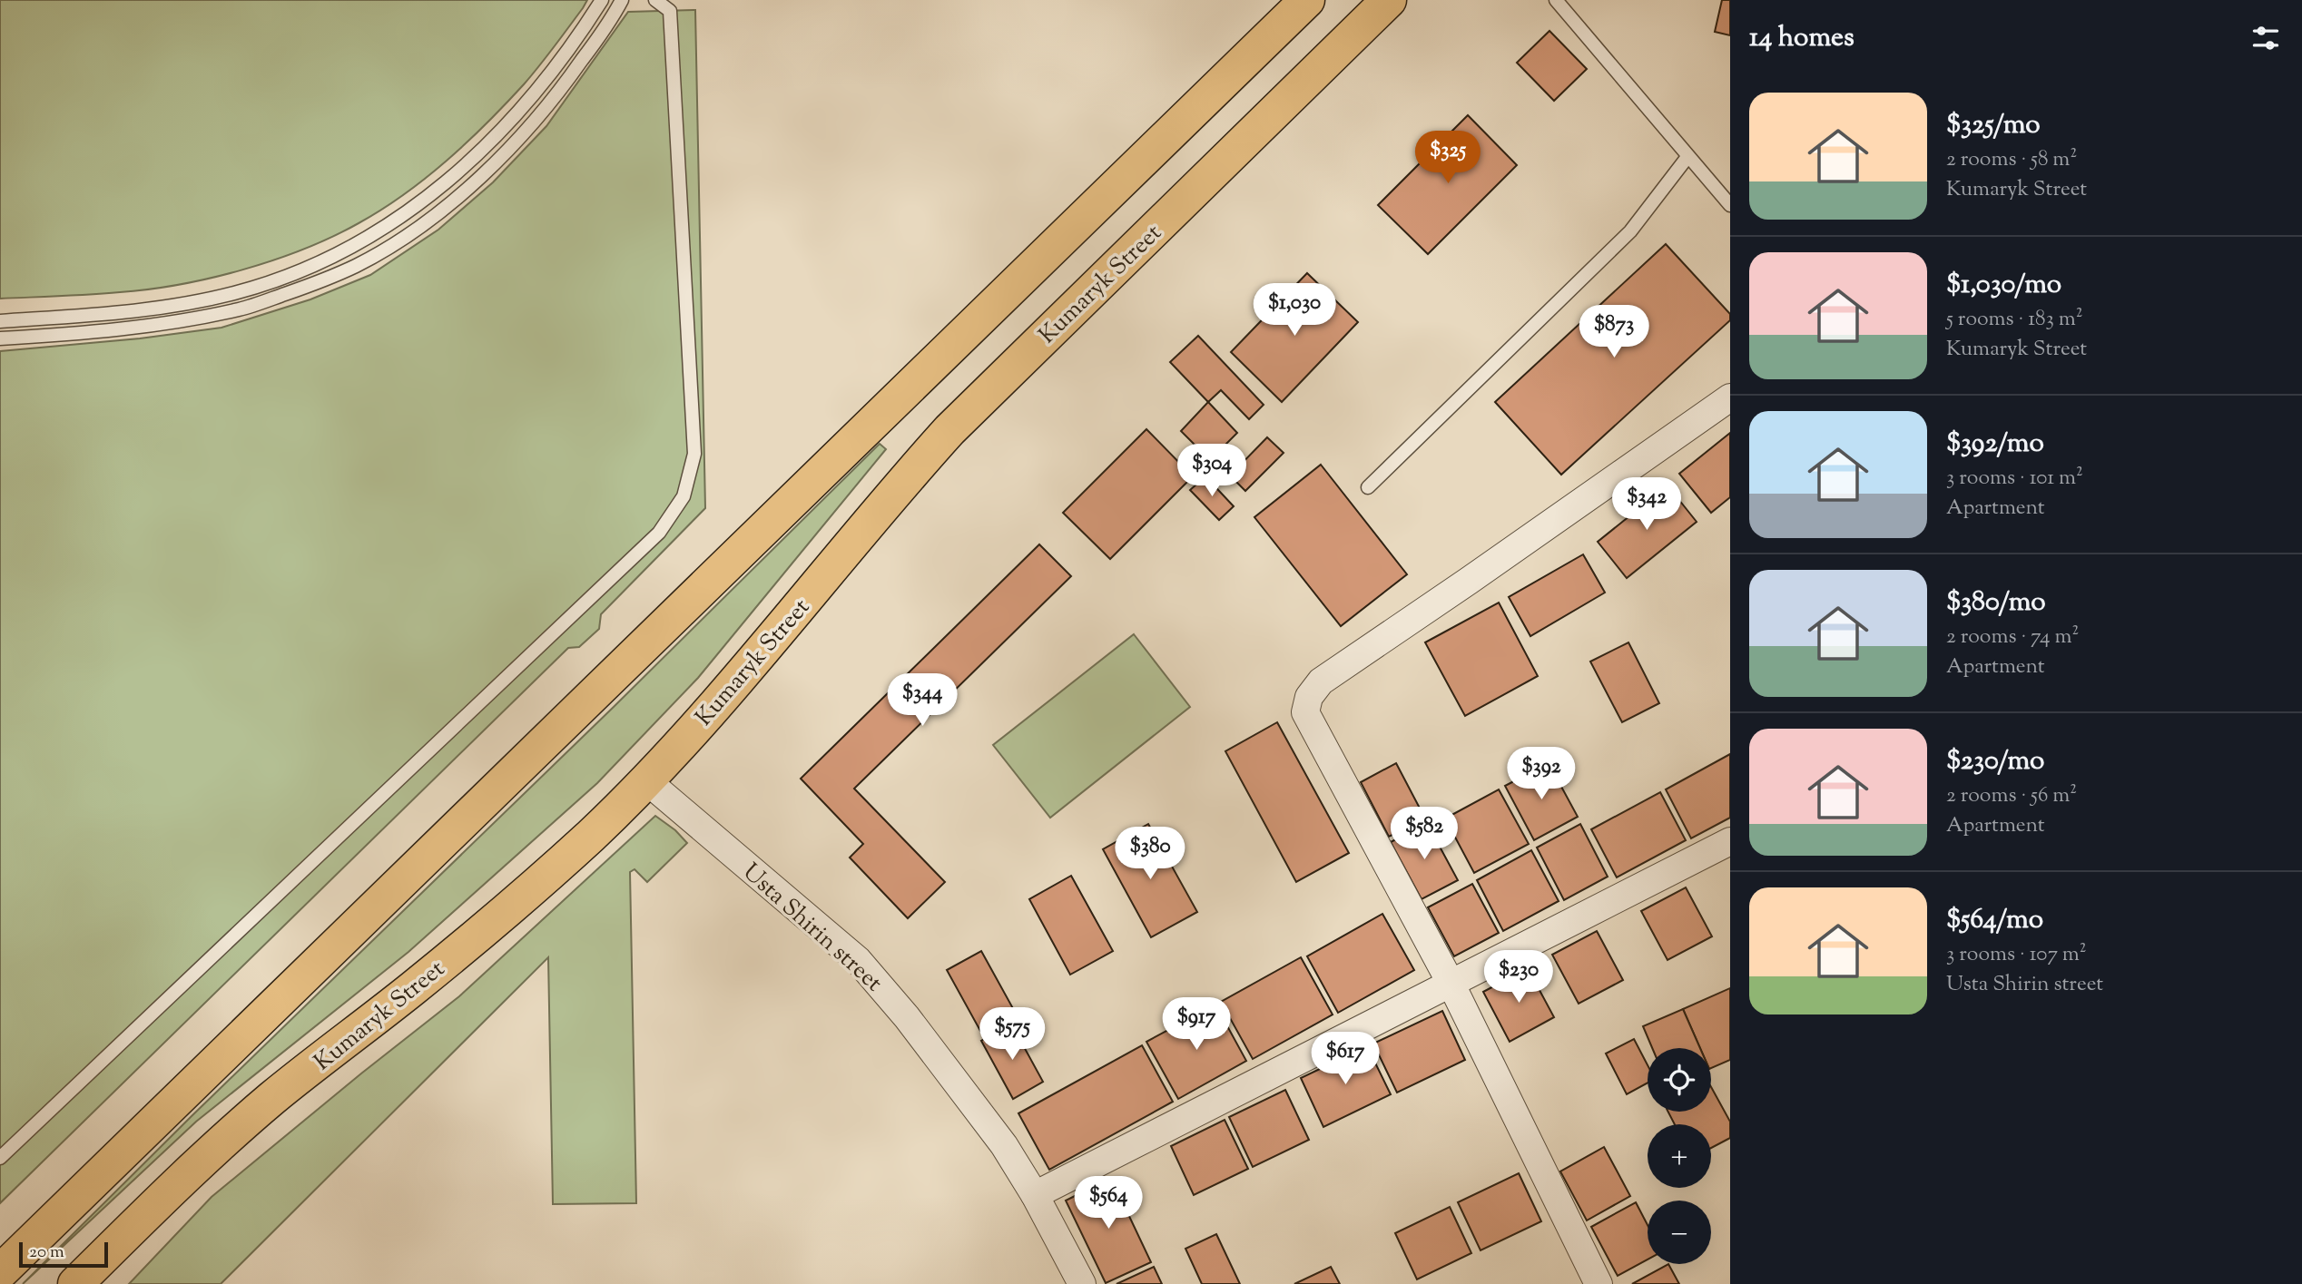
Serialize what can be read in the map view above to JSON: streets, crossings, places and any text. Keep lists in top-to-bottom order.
{
  "streets": {
    "main road": ["Kumaryk Street"],
    "street": ["Usta Shirin street"]
  },
  "crossings": [
    ["Kumaryk Street", "Usta Shirin street"]
  ],
  "scale_bar": "20 m",
  "page": {
    "heading": "14 homes",
    "list": [
      {
        "name": "$325/mo",
        "note": "2 rooms · 58 m² · Kumaryk Street"
      },
      {
        "name": "$1,030/mo",
        "note": "5 rooms · 183 m² · Kumaryk Street"
      },
      {
        "name": "$392/mo",
        "note": "3 rooms · 101 m² · Apartment"
      },
      {
        "name": "$380/mo",
        "note": "2 rooms · 74 m² · Apartment"
      },
      {
        "name": "$230/mo",
        "note": "2 rooms · 56 m² · Apartment"
      },
      {
        "name": "$564/mo",
        "note": "3 rooms · 107 m² · Usta Shirin street"
      }
    ],
    "price": [
      "$325",
      "$1,030",
      "$873",
      "$304",
      "$342",
      "$344",
      "$392",
      "$582",
      "$380",
      "$230",
      "$917",
      "$575",
      "$617",
      "$564"
    ],
    "map_buttons": ["+", "−"],
    "scale": "20 m"
  }
}
